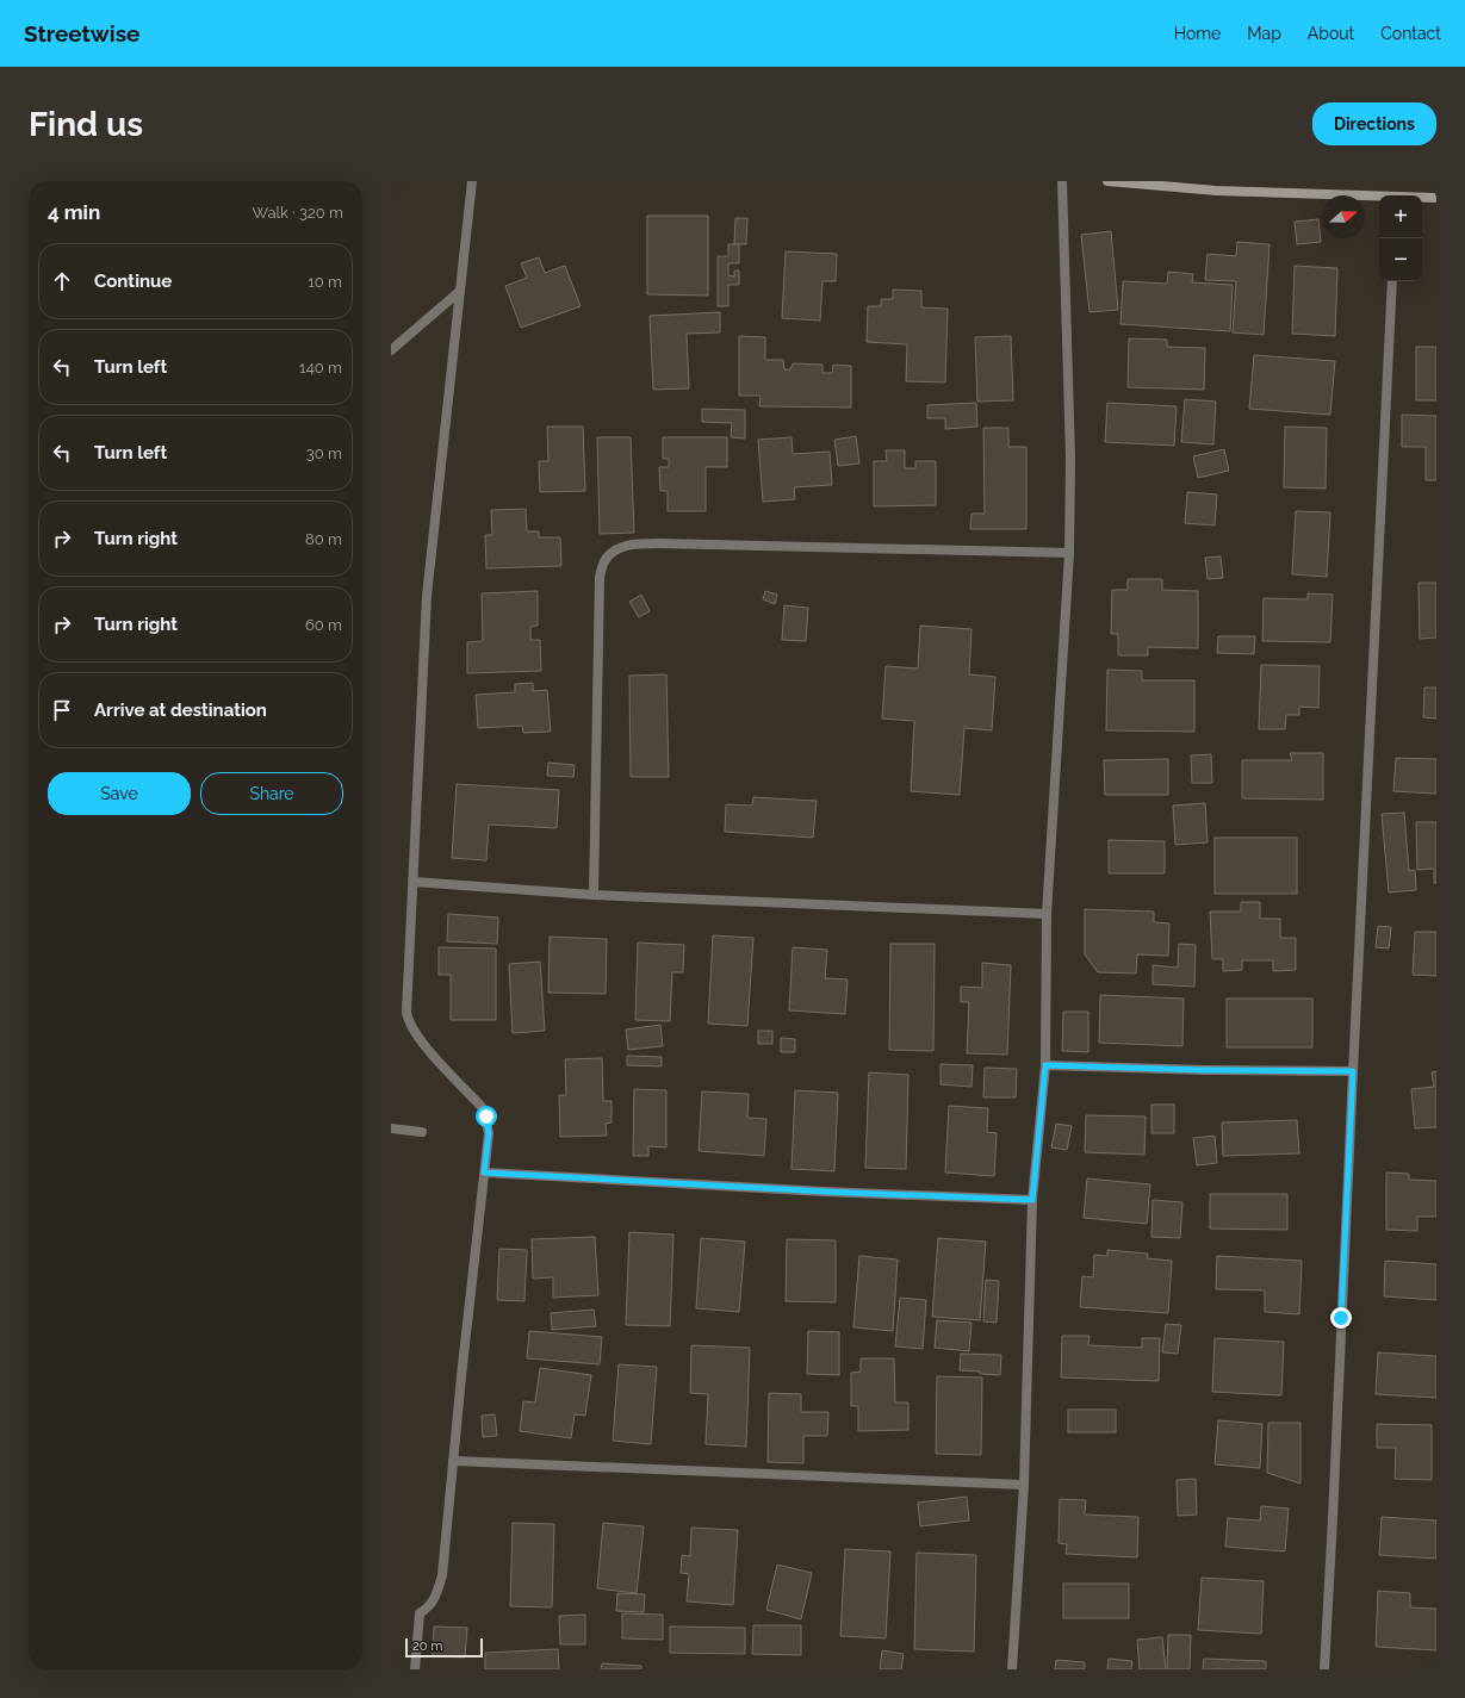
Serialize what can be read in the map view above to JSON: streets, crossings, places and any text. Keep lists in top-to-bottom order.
{
  "scale_bar": "20 m",
  "north": "right",
  "page": {
    "header": "Streetwise",
    "nav": [
      "Home",
      "Map",
      "About",
      "Contact"
    ],
    "buttons": [
      "Directions",
      ["Save", "Share"]
    ],
    "title": "Find us",
    "heading": ["4 min", "Walk · 320 m"],
    "map_buttons": ["+", "−"],
    "list": [
      ["Continue", "10 m"],
      ["Turn left", "140 m"],
      ["Turn left", "30 m"],
      ["Turn right", "80 m"],
      ["Turn right", "60 m"],
      "Arrive at destination"
    ],
    "scale": "20 m"
  }
}
